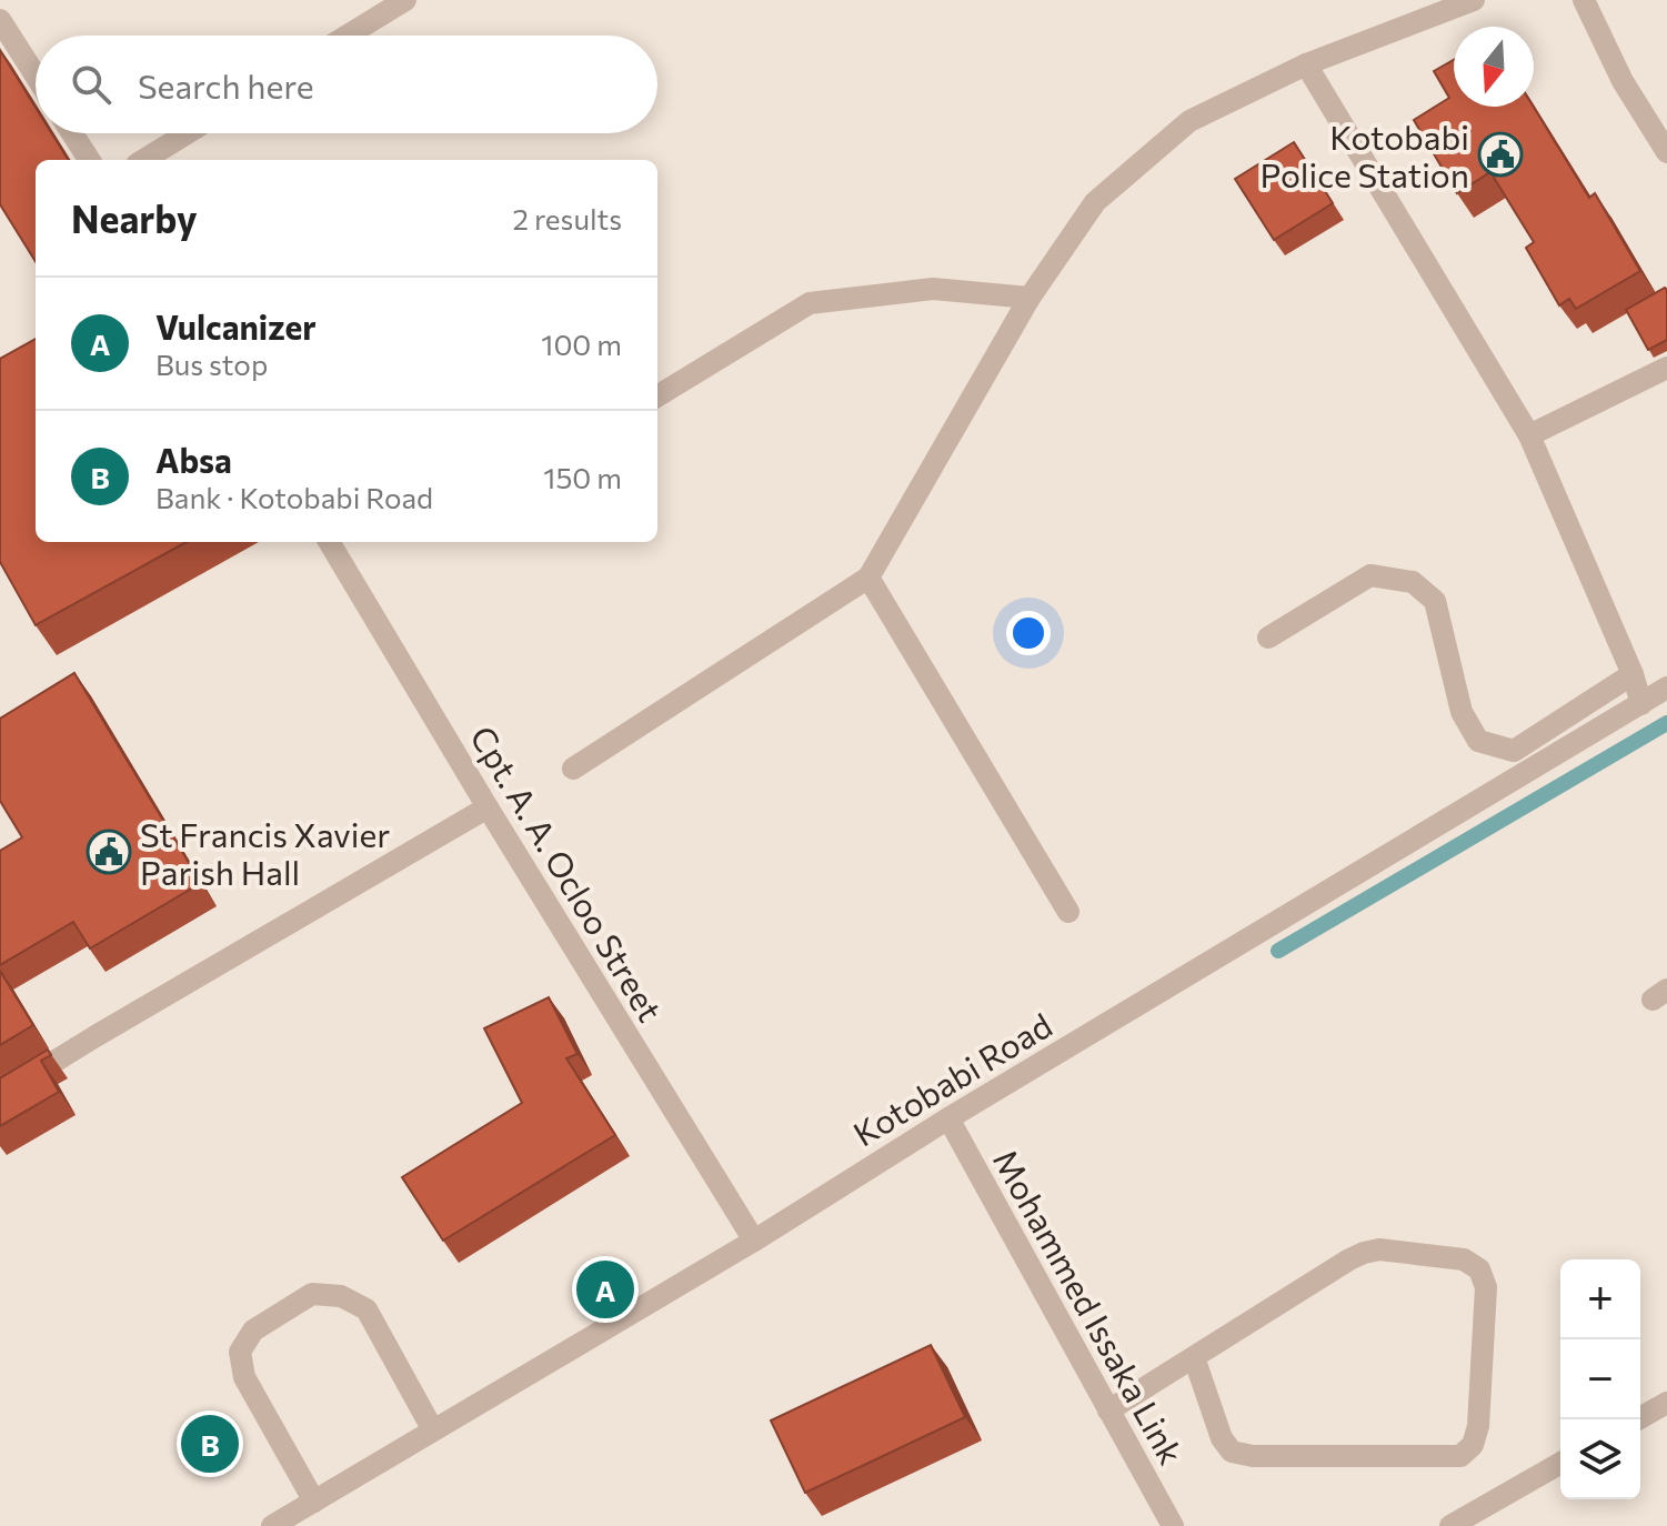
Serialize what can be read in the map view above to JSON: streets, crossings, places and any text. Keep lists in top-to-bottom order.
{
  "streets": {
    "street": ["Cpt. A. A. Ocloo Street", "Kotobabi Road", "Mohammed Issaka Link"]
  },
  "crossings": [
    ["Cpt. A. A. Ocloo Street", "Kotobabi Road"],
    ["Kotobabi Road", "Mohammed Issaka Link"]
  ],
  "places": {
    "public building": ["Kotobabi Police Station", "St Francis Xavier Parish Hall"]
  },
  "north": "bottom",
  "page": {
    "search": "Search here",
    "heading": ["Nearby", "2 results"],
    "list": [
      {
        "mark": "A",
        "name": "Vulcanizer",
        "note": "Bus stop",
        "value": "100 m"
      },
      {
        "mark": "B",
        "name": "Absa",
        "note": "Bank · Kotobabi Road",
        "value": "150 m"
      }
    ],
    "pins": ["A", "B"],
    "map_buttons": ["+", "−"]
  }
}
